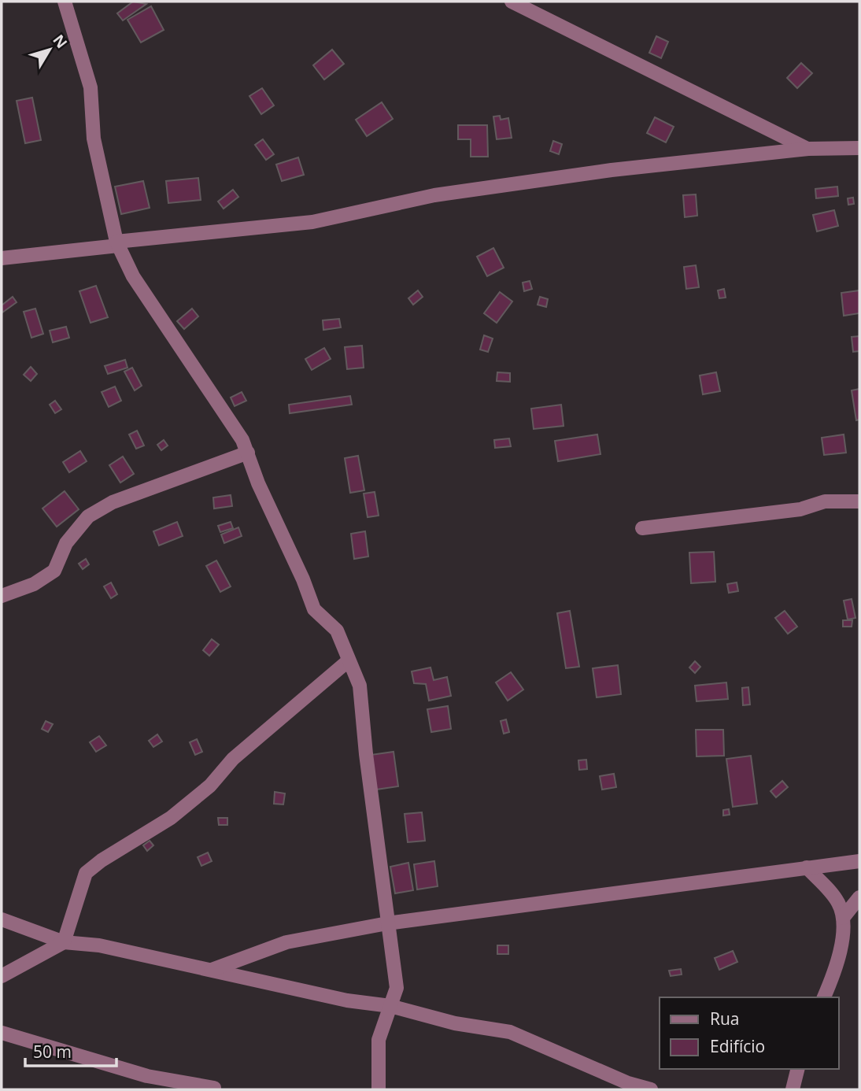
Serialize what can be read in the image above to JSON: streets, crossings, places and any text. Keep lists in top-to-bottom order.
{
  "legend": ["Rua", "Edifício"],
  "scale_bar": "50 m",
  "north": "top right"
}
